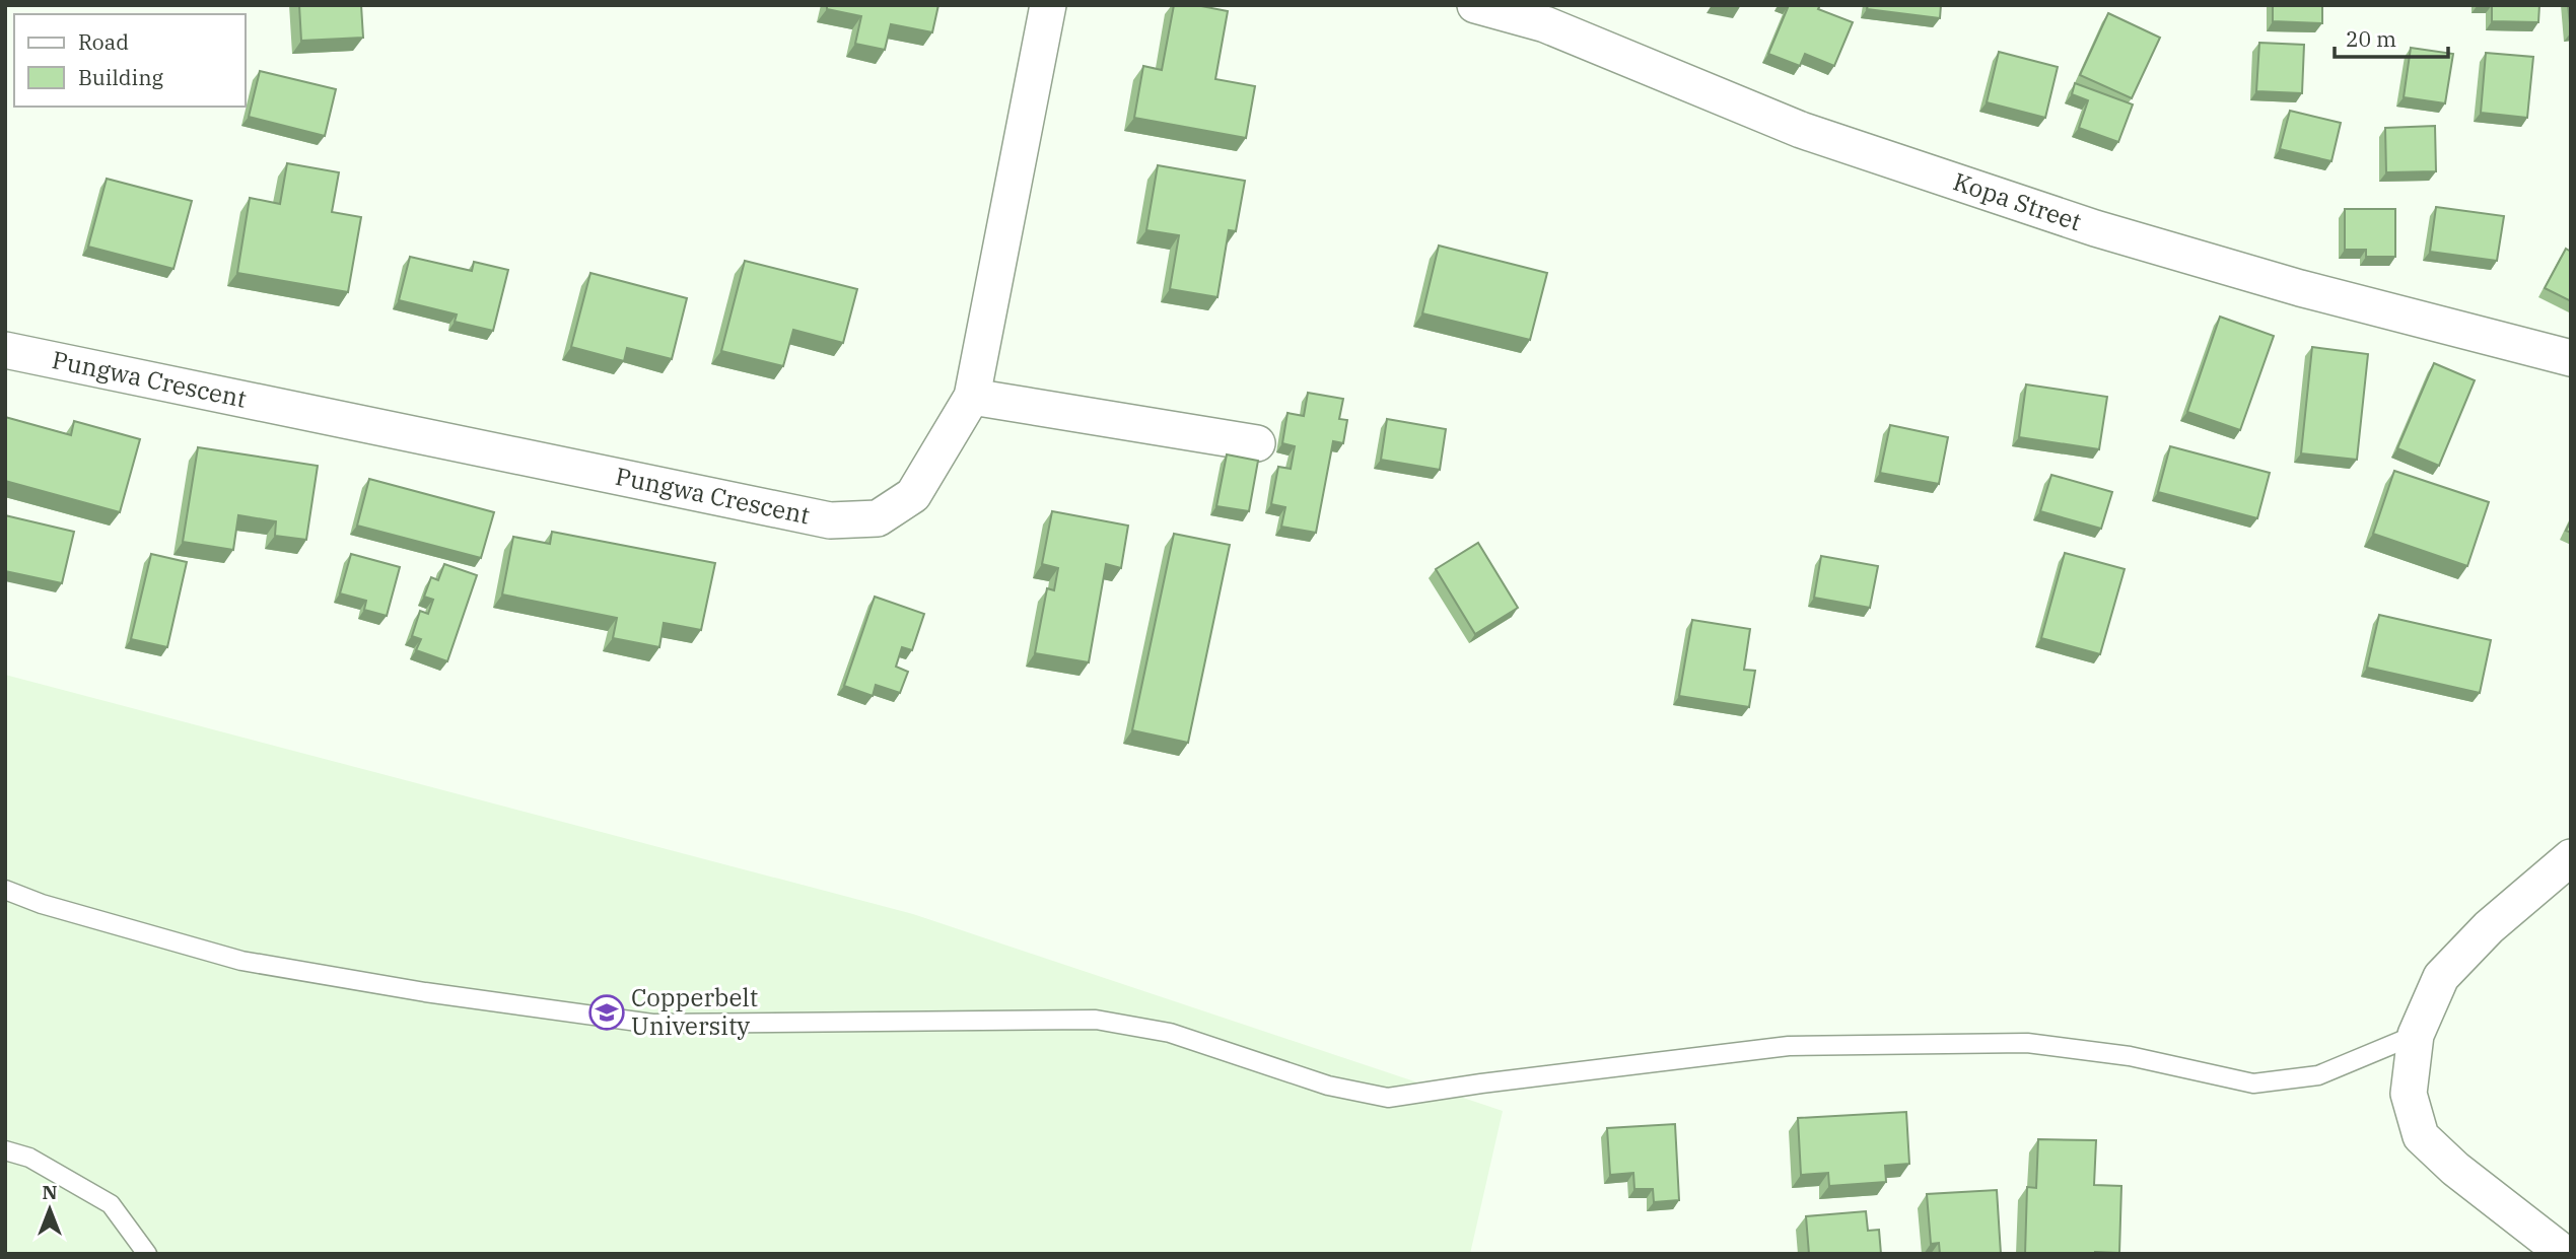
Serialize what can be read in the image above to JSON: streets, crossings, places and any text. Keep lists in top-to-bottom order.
{
  "streets": {
    "street": ["Kopa Street", "Pungwa Crescent"]
  },
  "places": {
    "school or university": ["Copperbelt University"]
  },
  "legend": ["Road", "Building"],
  "scale_bar": "20 m",
  "north": "top"
}
